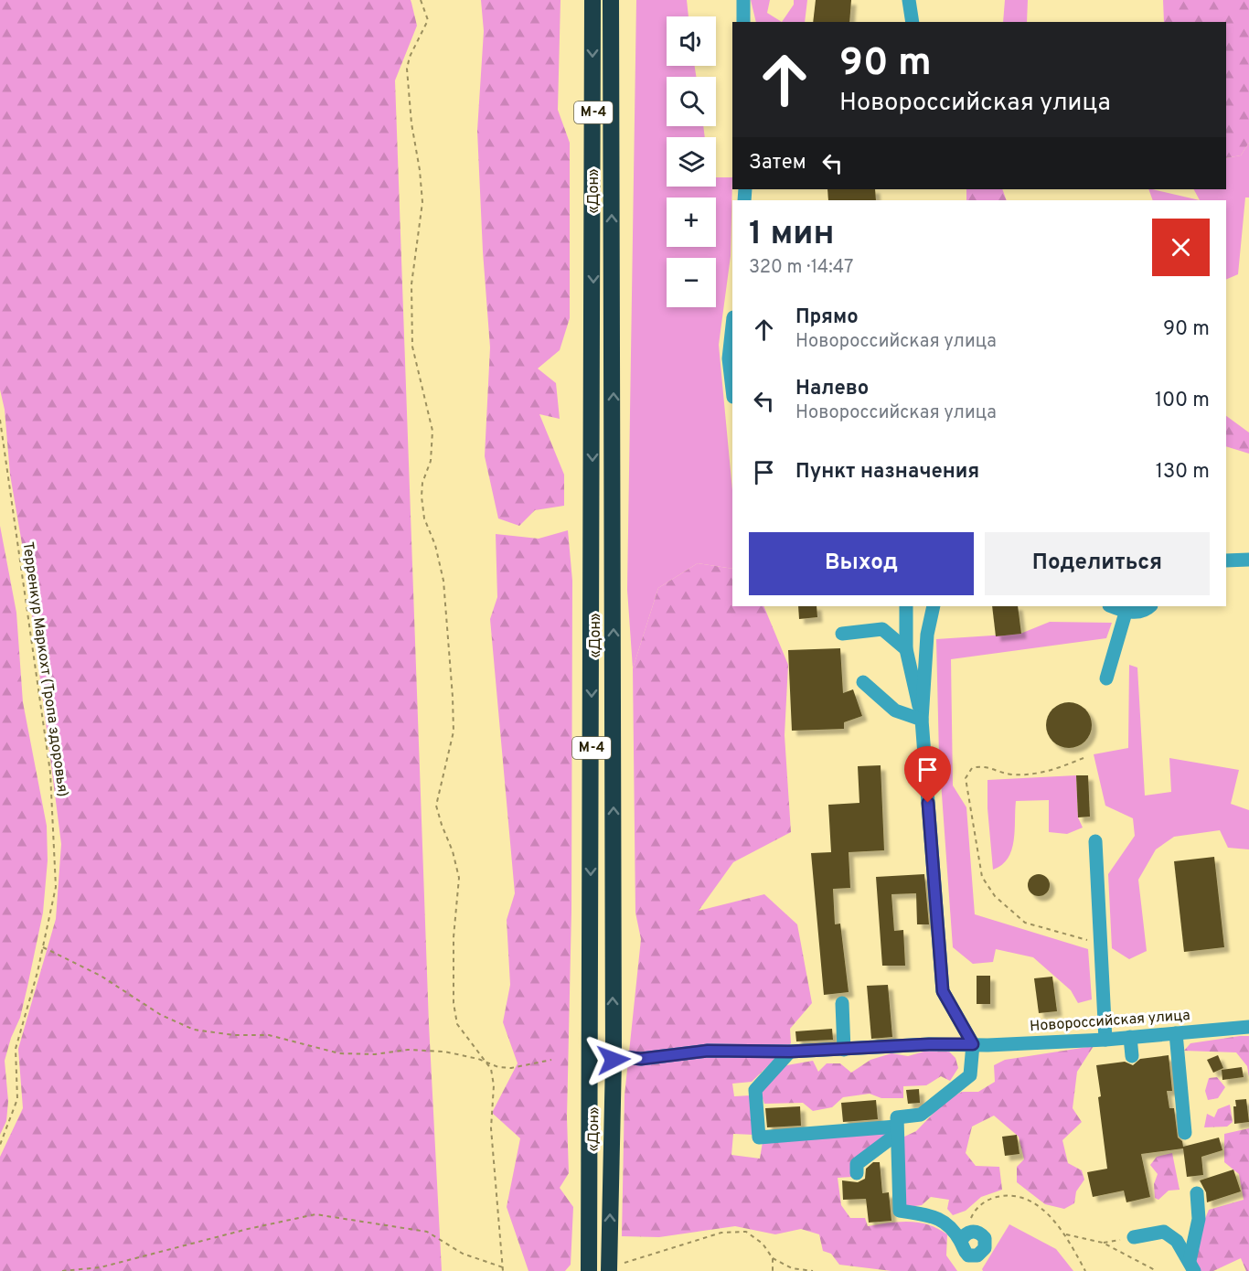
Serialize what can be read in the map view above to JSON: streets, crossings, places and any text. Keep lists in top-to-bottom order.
{
  "streets": {
    "highway": ["М-4", "«Дон»"],
    "street": ["Новороссийская улица"],
    "path": ["Терренкур Маркохт (Тропа здоровья)"]
  },
  "crossings": [
    ["«Дон»", "Новороссийская улица"]
  ],
  "page": {
    "map_buttons": ["+", "−"],
    "turn": ["90 m", "Новороссийская улица"],
    "then": "Затем",
    "heading": ["1 мин", "320 m · 14:47"],
    "list": [
      {
        "name": "Прямо",
        "note": "Новороссийская улица",
        "value": "90 m"
      },
      {
        "name": "Налево",
        "note": "Новороссийская улица",
        "value": "100 m"
      },
      {
        "name": "Пункт назначения",
        "value": "130 m"
      }
    ],
    "buttons": ["Выход", "Поделиться"]
  }
}
